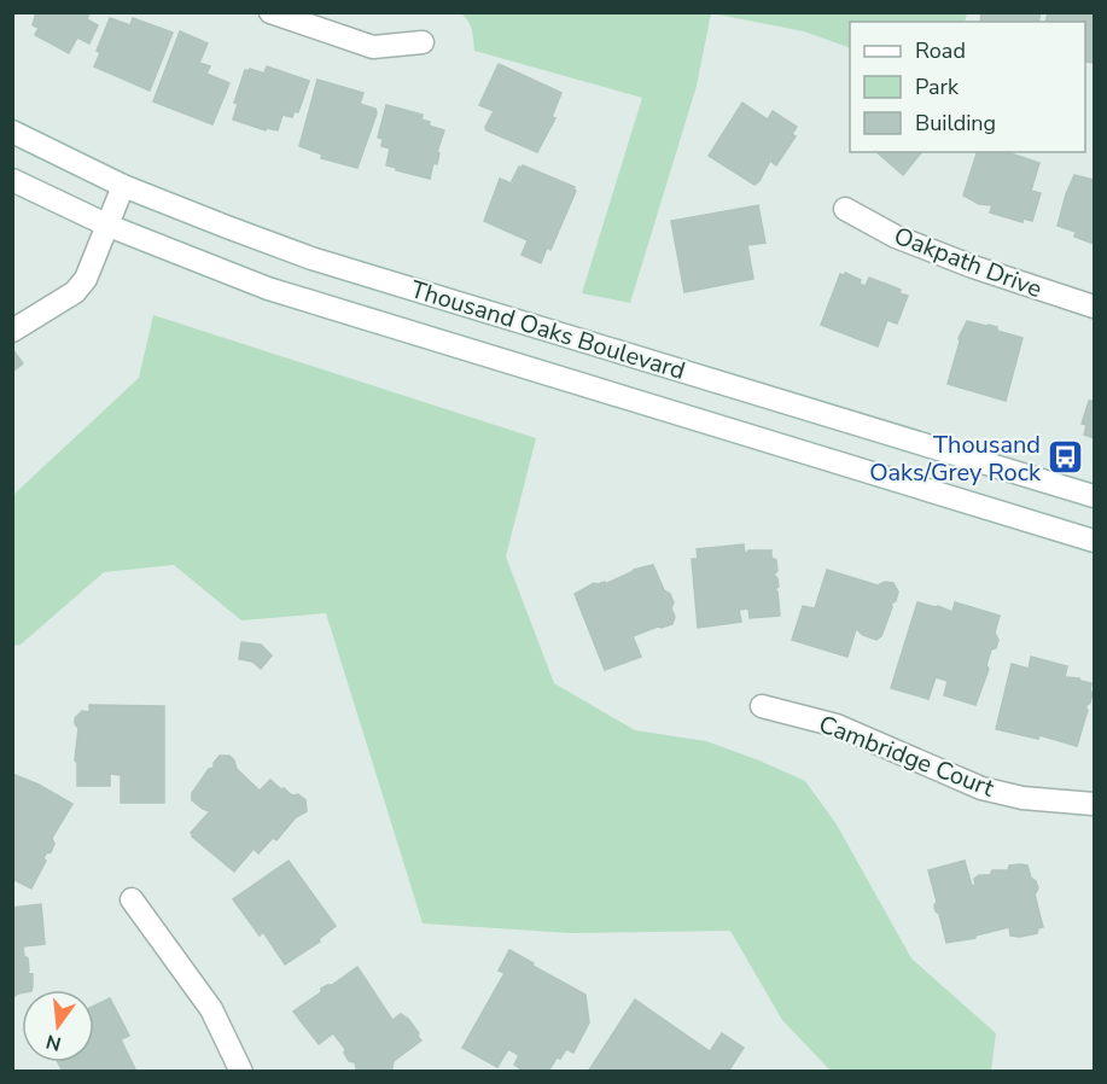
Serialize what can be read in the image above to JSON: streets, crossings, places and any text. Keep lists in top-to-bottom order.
{
  "streets": {
    "main road": ["Oakpath Drive", "Thousand Oaks Boulevard", "Cambridge Court"]
  },
  "places": {
    "bus stop": ["Thousand Oaks/Grey Rock"]
  },
  "legend": ["Road", "Park", "Building"],
  "north": "bottom"
}
